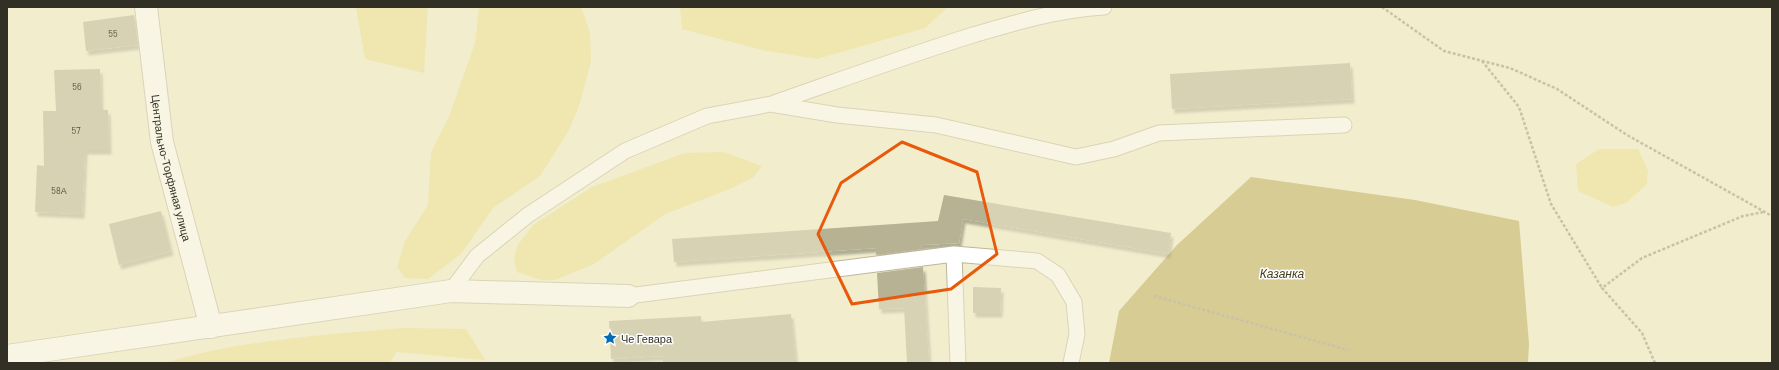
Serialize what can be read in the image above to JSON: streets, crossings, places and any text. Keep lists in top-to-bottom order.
{
  "streets": {
    "street": ["Центрально-Торфяная улица"]
  },
  "water": ["Казанка"],
  "places": {
    "place": ["Че Гевара"]
  },
  "house_numbers": [
    "55",
    "56",
    "57",
    "58А"
  ]
}
